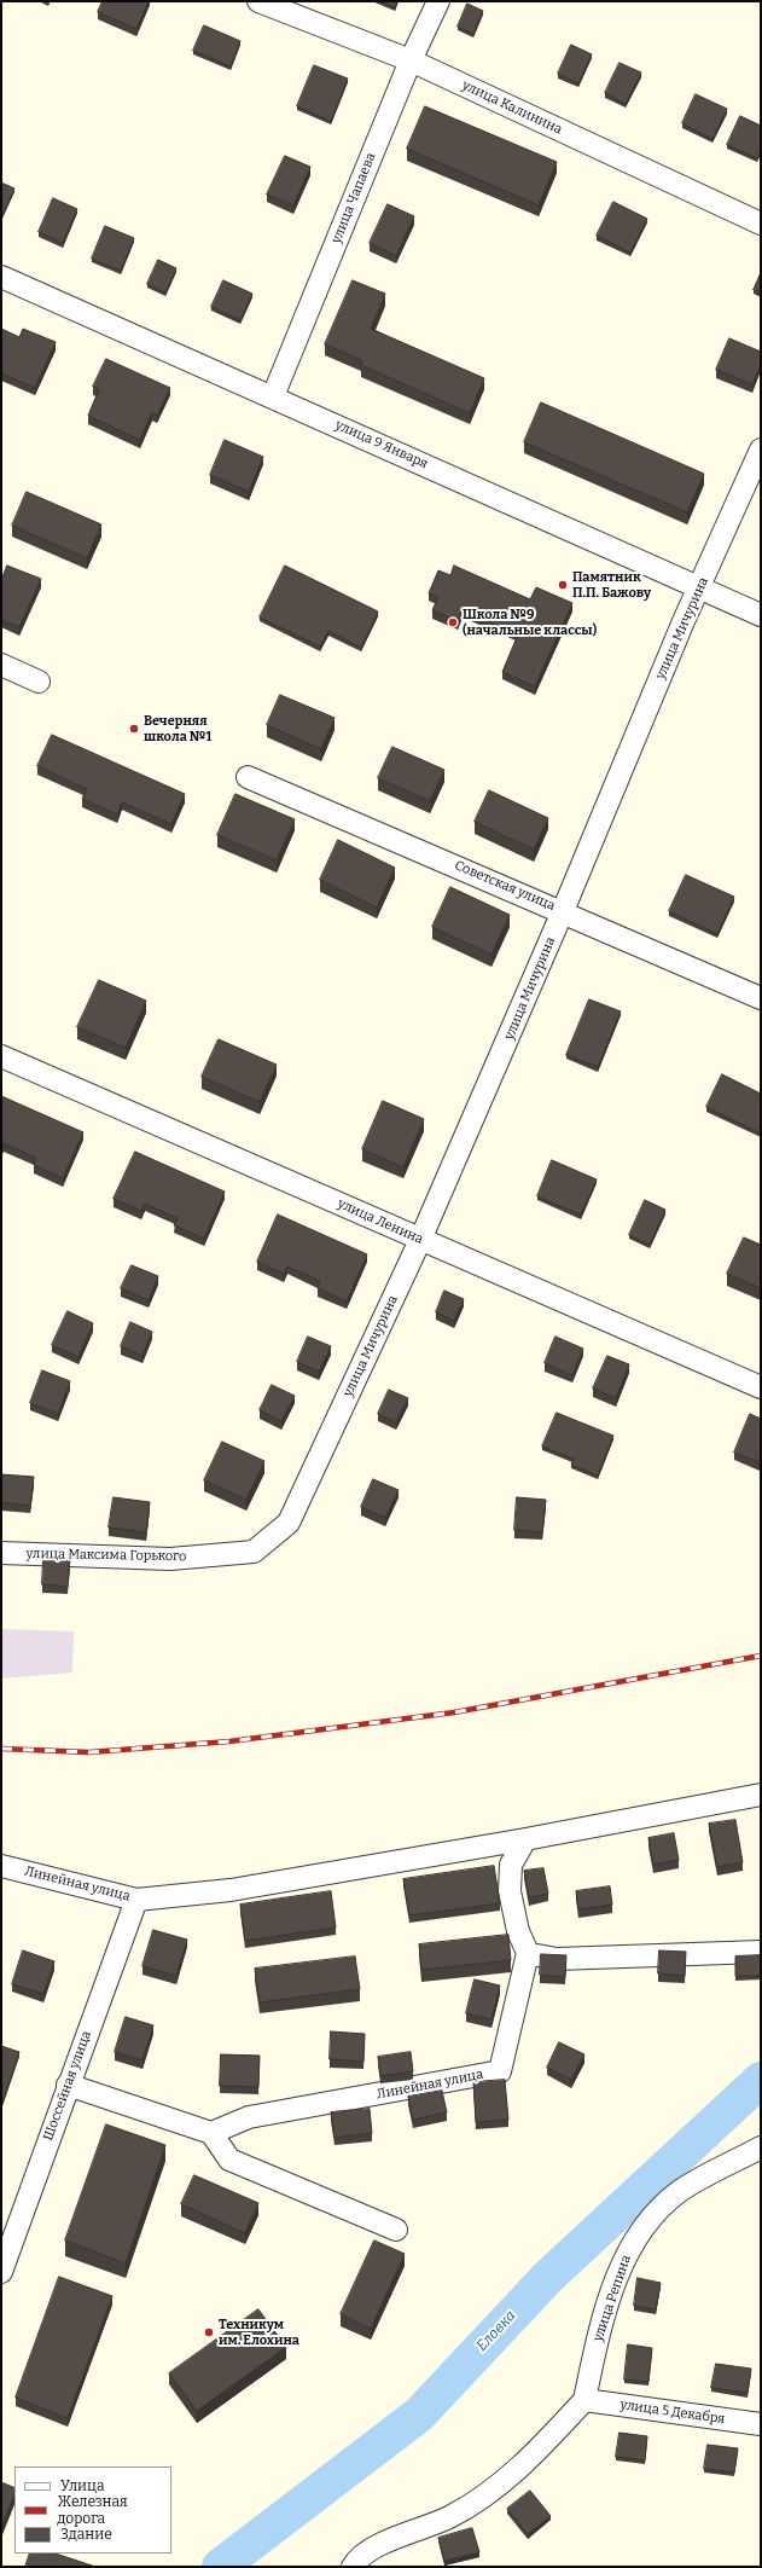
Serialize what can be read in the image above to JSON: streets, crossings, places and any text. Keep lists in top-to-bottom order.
{
  "streets": {
    "street": [
      "улица Калинина",
      "улица Чапаева",
      "улица 9 Января",
      "улица Мичурина",
      "Советская улица",
      "улица Ленина",
      "улица Максима Горького",
      "Линейная улица",
      "Шоссейная улица",
      "улица Репина",
      "улица 5 Декабря"
    ]
  },
  "crossings": [
    ["улица Калинина", "улица Чапаева"],
    ["улица Чапаева", "улица 9 Января"],
    ["улица 9 Января", "улица Мичурина"],
    ["улица Мичурина", "Советская улица"],
    ["улица Мичурина", "улица Ленина"],
    ["улица Мичурина", "улица Максима Горького"],
    ["Линейная улица", "Шоссейная улица"],
    ["улица Репина", "улица 5 Декабря"]
  ],
  "water": ["Еловка"],
  "places": [
    "Памятник П.П. Бажову",
    "Школа №9 (начальные классы)",
    "Вечерняя школа №1",
    "Техникум им. Елохина"
  ],
  "legend": ["Улица", "Железная дорога", "Здание"]
}
